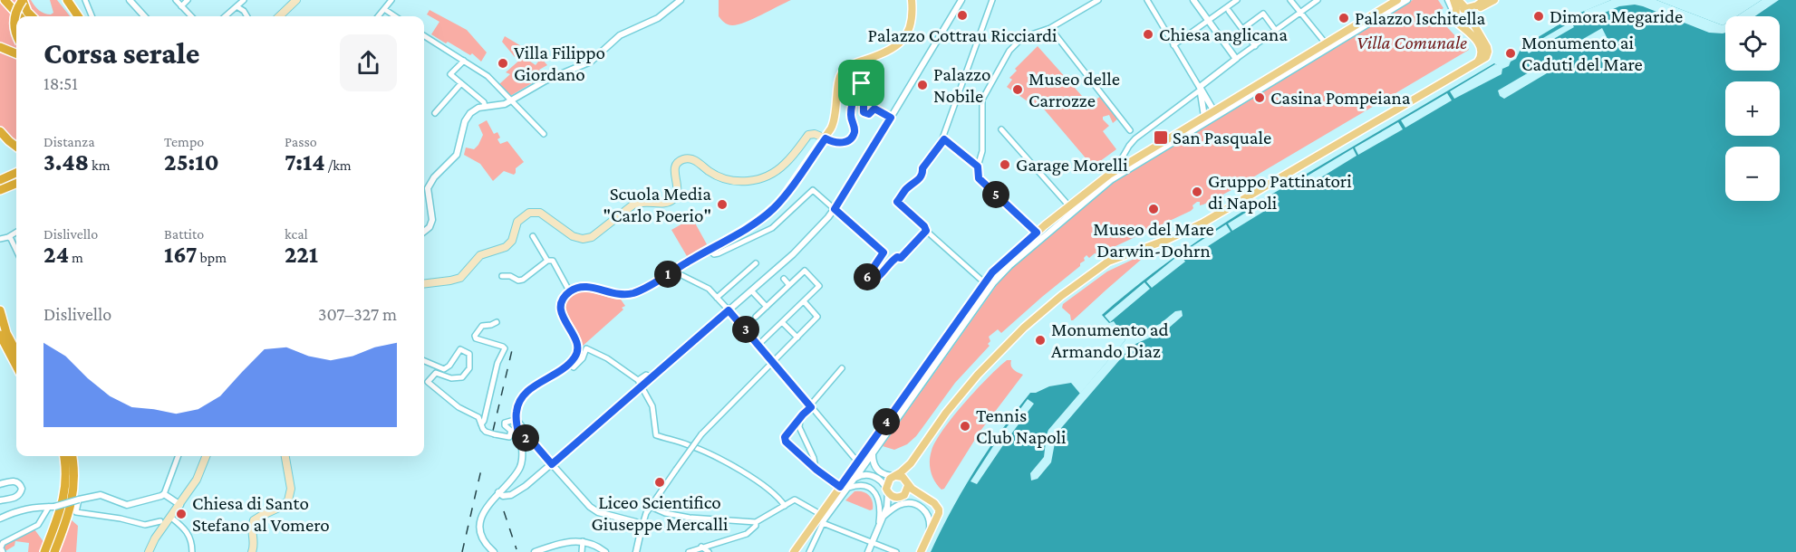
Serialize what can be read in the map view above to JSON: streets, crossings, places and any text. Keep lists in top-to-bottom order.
{
  "parks": ["Villa Comunale"],
  "places": {
    "other": [
      "Palazzo Cottrau Ricciardi",
      "Dimora Megaride",
      "Palazzo Ischitella",
      "Chiesa anglicana",
      "Monumento ai Caduti del Mare",
      "Villa Filippo Giordano",
      "Palazzo Nobile",
      "Museo delle Carrozze",
      "Casina Pompeiana",
      "Garage Morelli",
      "Gruppo Pattinatori di Napoli",
      "Scuola Media \"Carlo Poerio\"",
      "Museo del Mare Darwin-Dohrn",
      "Monumento ad Armando Diaz",
      "Tennis Club Napoli",
      "Liceo Scientifico Giuseppe Mercalli",
      "Chiesa di Santo Stefano al Vomero"
    ],
    "transit": ["San Pasquale"]
  },
  "page": {
    "map_buttons": ["+", "−"],
    "heading": ["Corsa serale", "18:51"],
    "stats": [
      ["Distanza", "3.48 km"],
      ["Tempo", "25:10"],
      ["Passo", "7:14 /km"],
      ["Dislivello", "24 m"],
      ["Battito", "167 bpm"],
      ["kcal", "221"]
    ],
    "pins": [
      "5",
      "1",
      "6",
      "3",
      "4",
      "2"
    ],
    "chart": ["Dislivello", "307–327 m"]
  }
}
